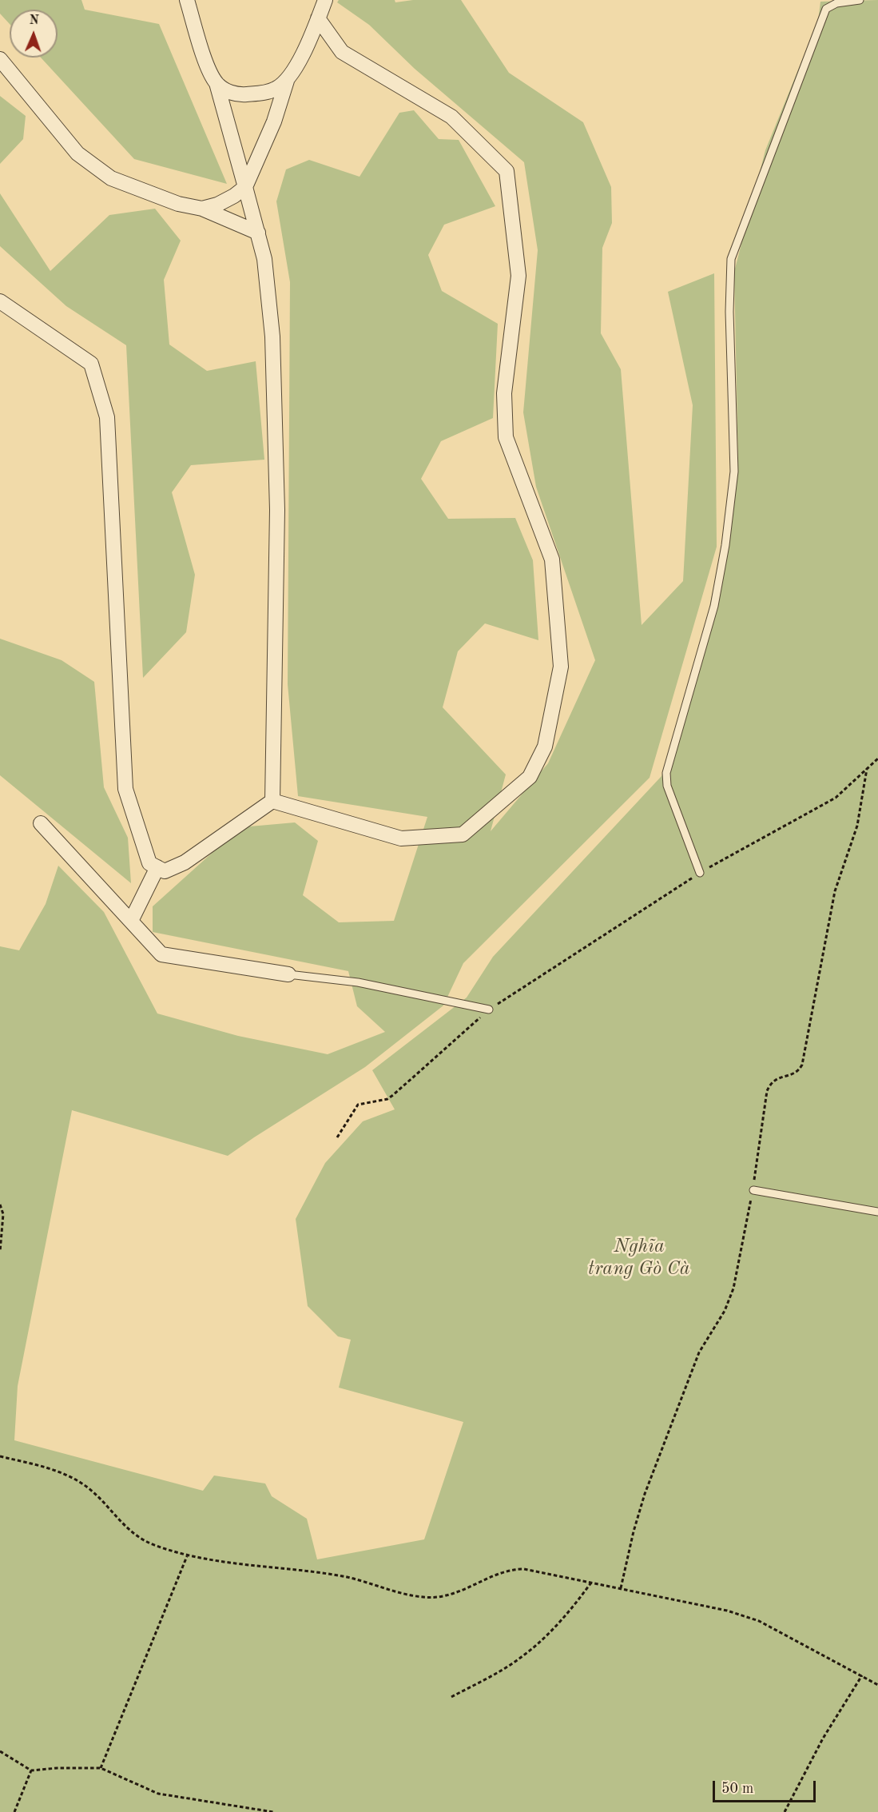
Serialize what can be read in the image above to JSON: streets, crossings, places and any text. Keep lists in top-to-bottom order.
{
  "parks": ["Nghĩa trang Gò Cà"],
  "scale_bar": "50 m",
  "north": "top"
}
